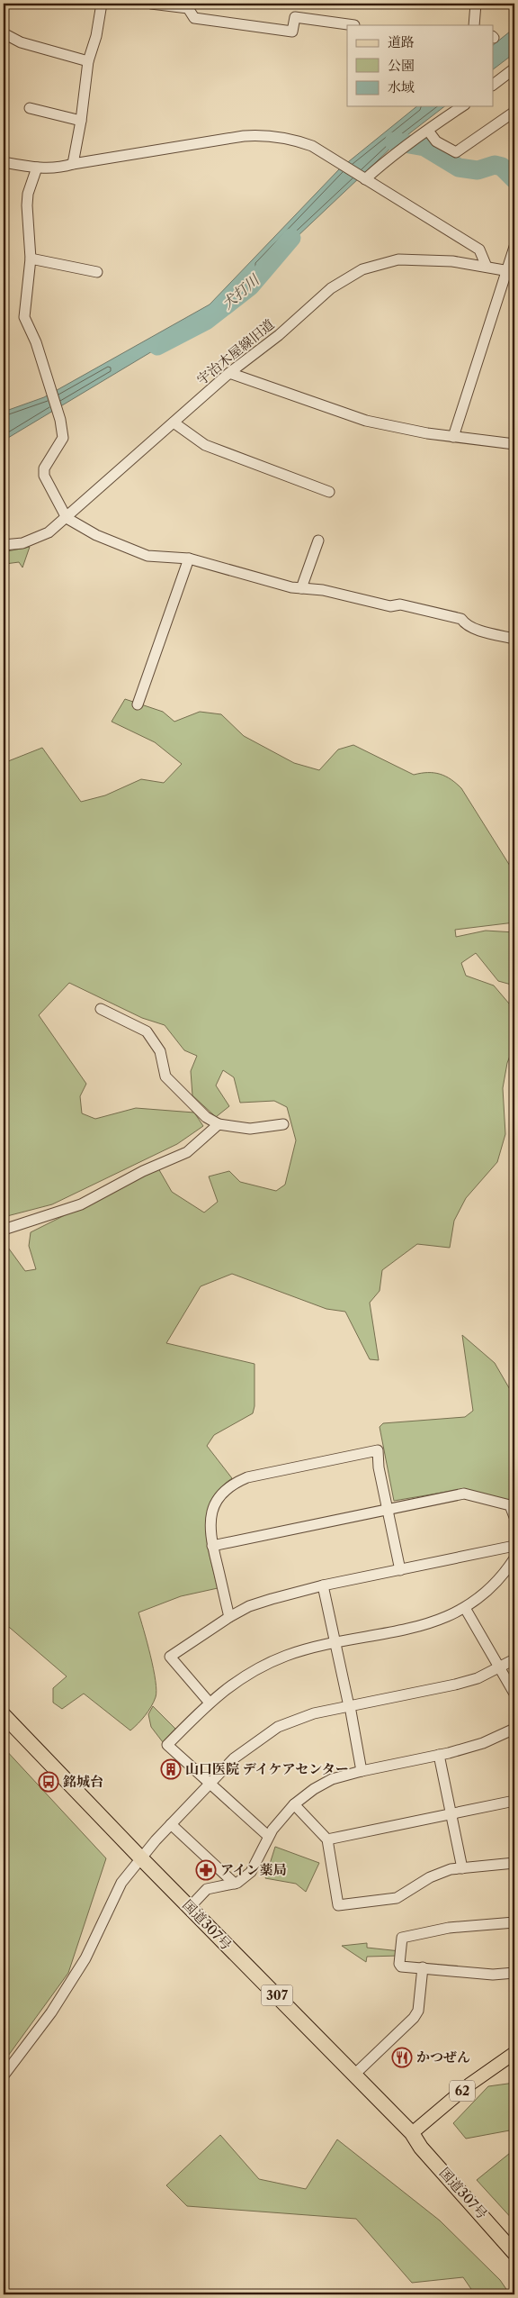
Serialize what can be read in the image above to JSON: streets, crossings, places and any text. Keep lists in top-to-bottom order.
{
  "streets": {
    "highway": ["国道307号", "307"],
    "main road": ["62"],
    "street": ["宇治木屋線旧道"]
  },
  "crossings": [
    ["国道307号", "62"]
  ],
  "water": ["犬打川"],
  "places": {
    "building": ["山口医院 デイケアセンター"],
    "bus stop": ["銘城台"],
    "pharmacy": ["アイン薬局"],
    "restaurant": ["かつぜん"]
  },
  "legend": ["道路", "公園", "水域"]
}
